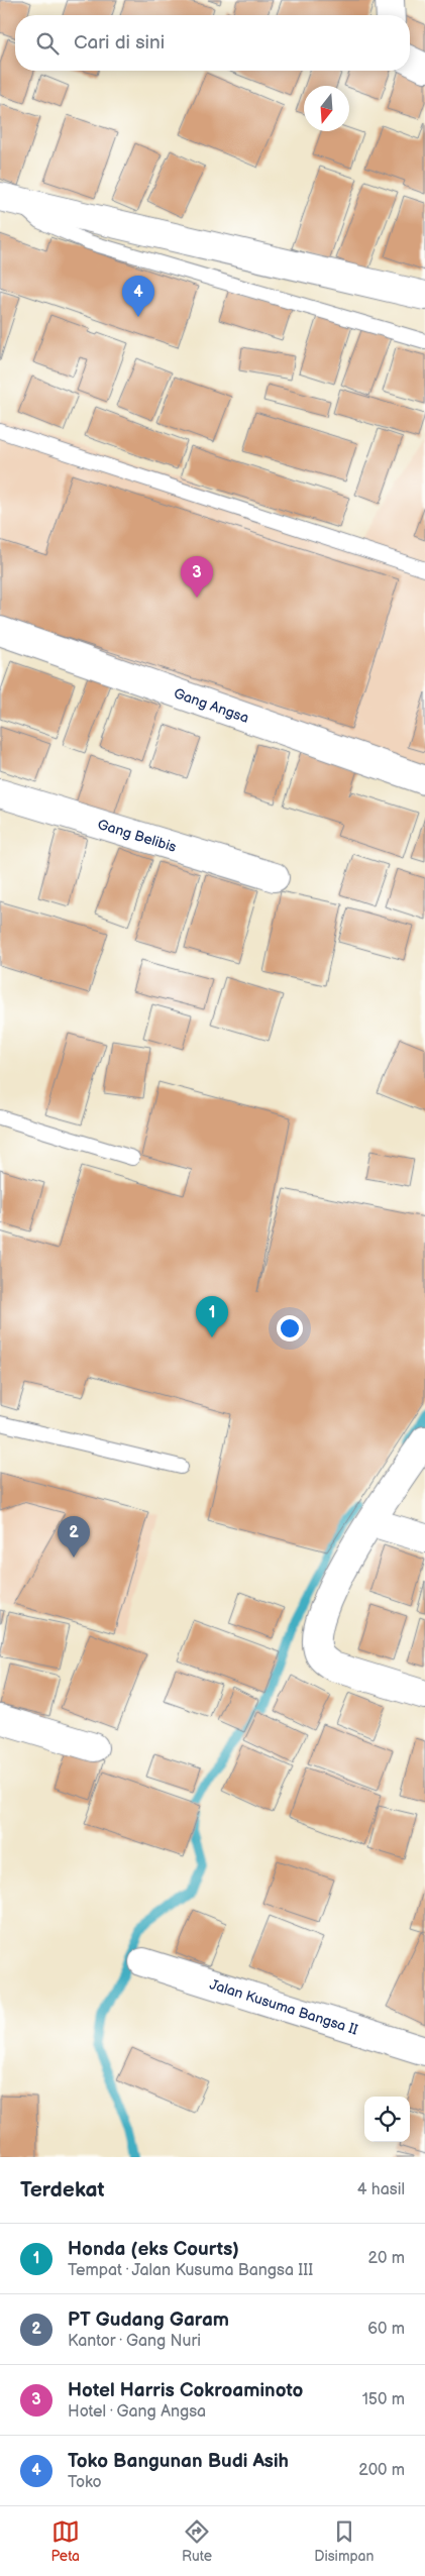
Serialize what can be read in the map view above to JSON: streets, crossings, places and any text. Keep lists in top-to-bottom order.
{
  "streets": {
    "street": ["Gang Angsa", "Gang Belibis", "Jalan Kusuma Bangsa II"]
  },
  "north": "bottom",
  "page": {
    "search": "Cari di sini",
    "pins": [
      "4",
      "3",
      "1",
      "2"
    ],
    "heading": ["Terdekat", "4 hasil"],
    "list": [
      {
        "mark": "1",
        "name": "Honda (eks Courts)",
        "note": "Tempat · Jalan Kusuma Bangsa III",
        "value": "20 m"
      },
      {
        "mark": "2",
        "name": "PT Gudang Garam",
        "note": "Kantor · Gang Nuri",
        "value": "60 m"
      },
      {
        "mark": "3",
        "name": "Hotel Harris Cokroaminoto",
        "note": "Hotel · Gang Angsa",
        "value": "150 m"
      },
      {
        "mark": "4",
        "name": "Toko Bangunan Budi Asih",
        "note": "Toko",
        "value": "200 m"
      }
    ],
    "nav": ["Peta", "Rute", "Disimpan"]
  }
}
